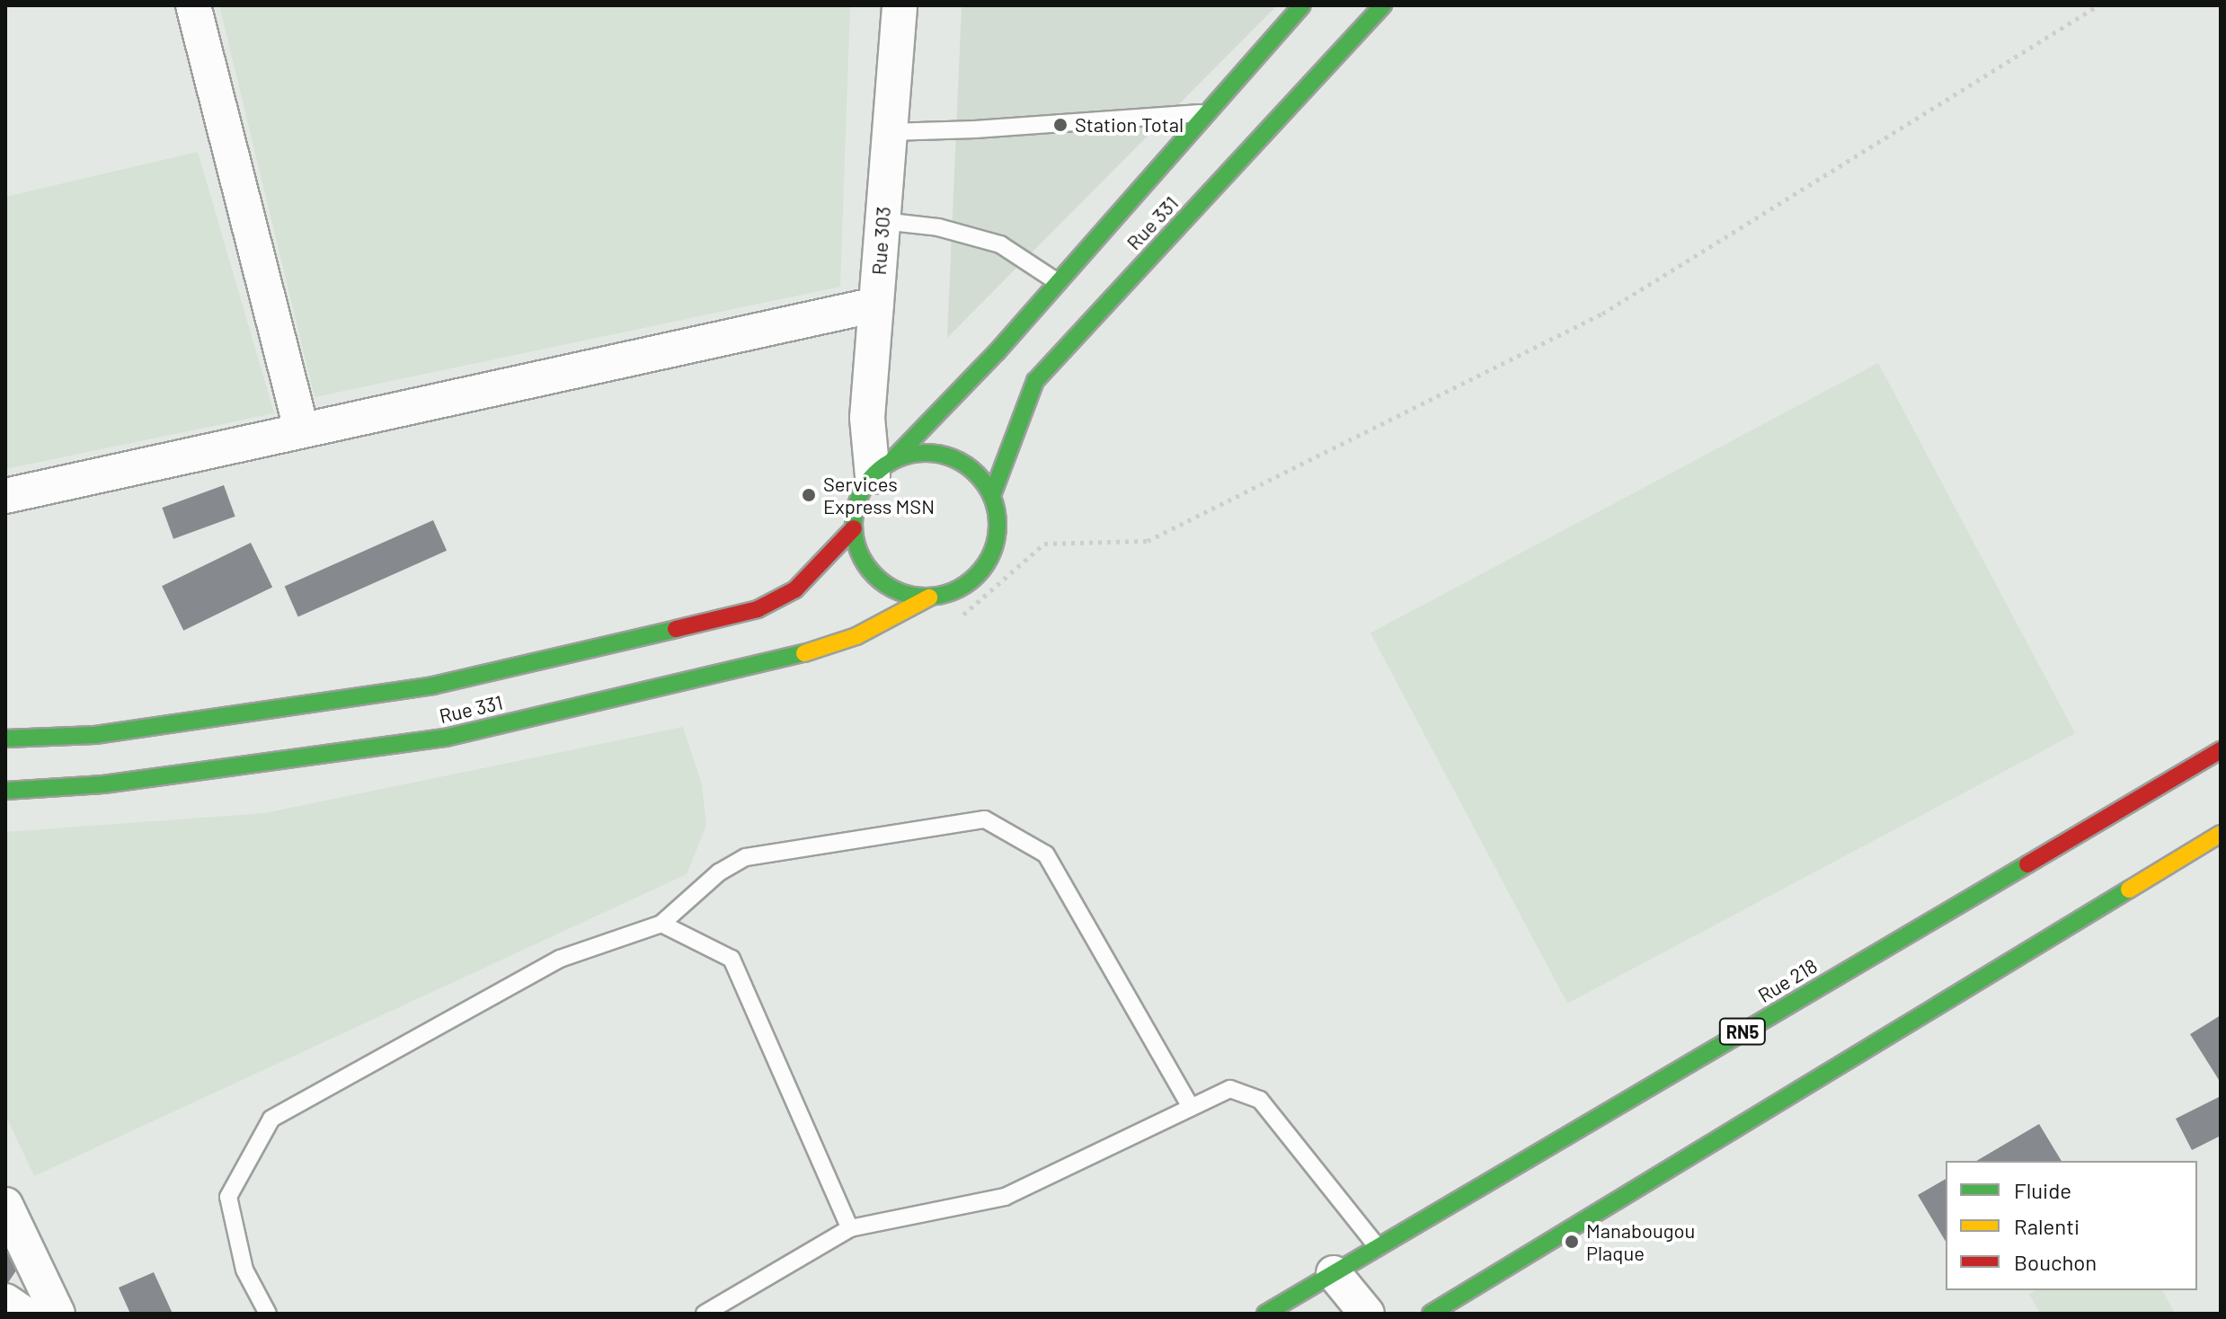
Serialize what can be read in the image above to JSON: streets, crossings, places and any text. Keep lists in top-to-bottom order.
{
  "streets": {
    "main road": ["Rue 331", "Rue 218", "RN5"],
    "street": ["Rue 303"]
  },
  "crossings": [
    ["Rue 331", "Rue 303"]
  ],
  "places": ["Station Total", "Services Express MSN", "Manabougou Plaque"],
  "legend": ["Fluide", "Ralenti", "Bouchon"]
}
